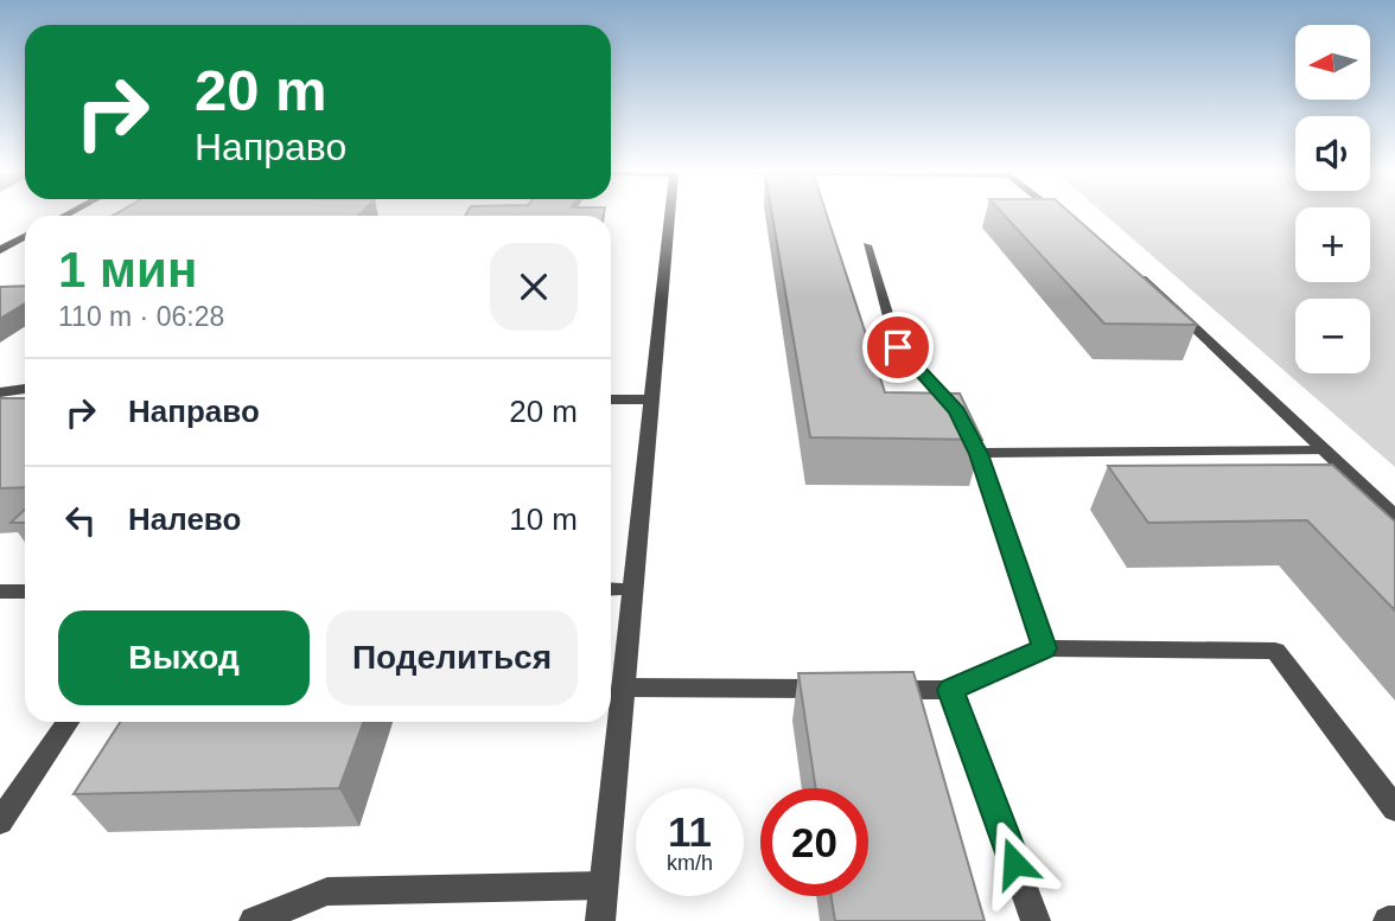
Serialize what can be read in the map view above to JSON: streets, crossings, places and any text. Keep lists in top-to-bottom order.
{
  "north": "left",
  "page": {
    "map_buttons": ["+", "−"],
    "turn": ["20 m", "Направо"],
    "heading": ["1 мин", "110 m · 06:28"],
    "list": [
      {
        "name": "Направо",
        "value": "20 m"
      },
      {
        "name": "Налево",
        "value": "10 m"
      }
    ],
    "buttons": ["Выход", "Поделиться"],
    "speed": "11 km/h",
    "limit": "20"
  }
}
